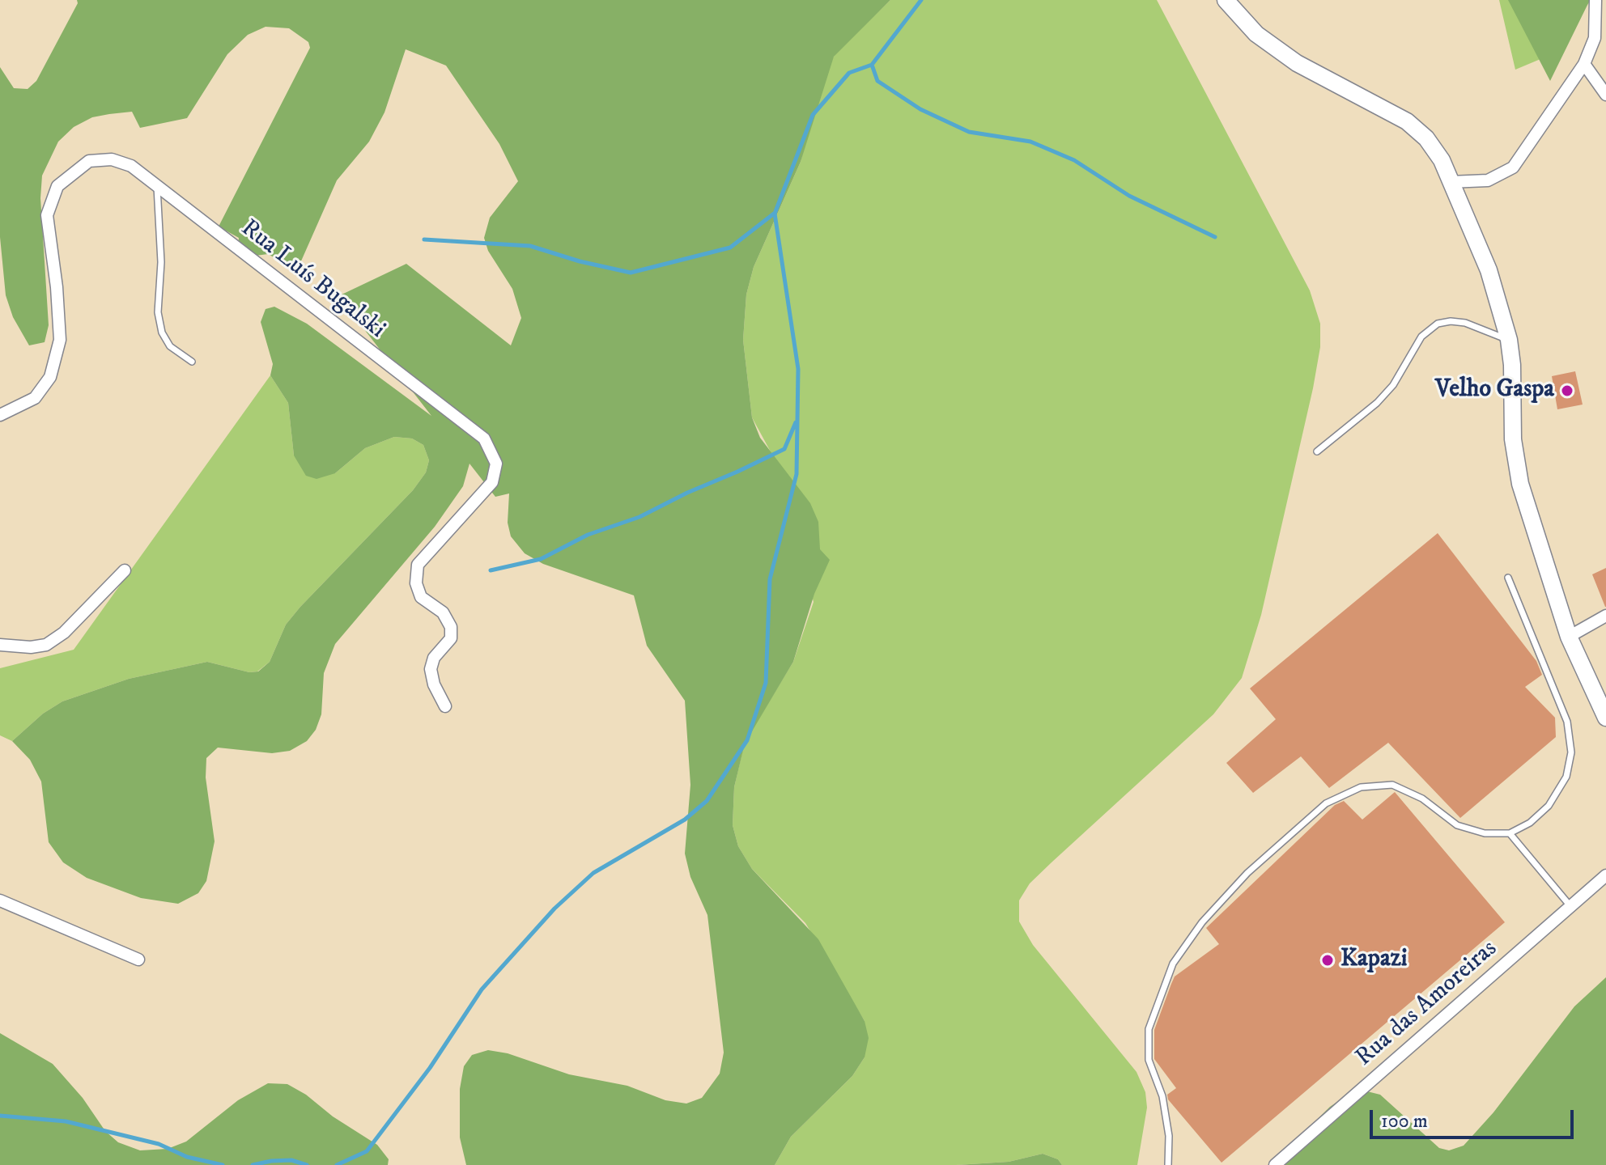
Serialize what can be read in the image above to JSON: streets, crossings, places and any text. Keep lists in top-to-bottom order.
{
  "streets": {
    "street": ["Rua Luís Bugalski", "Rua das Amoreiras"]
  },
  "places": ["Velho Gaspa", "Kapazi"],
  "scale_bar": "100 m"
}
